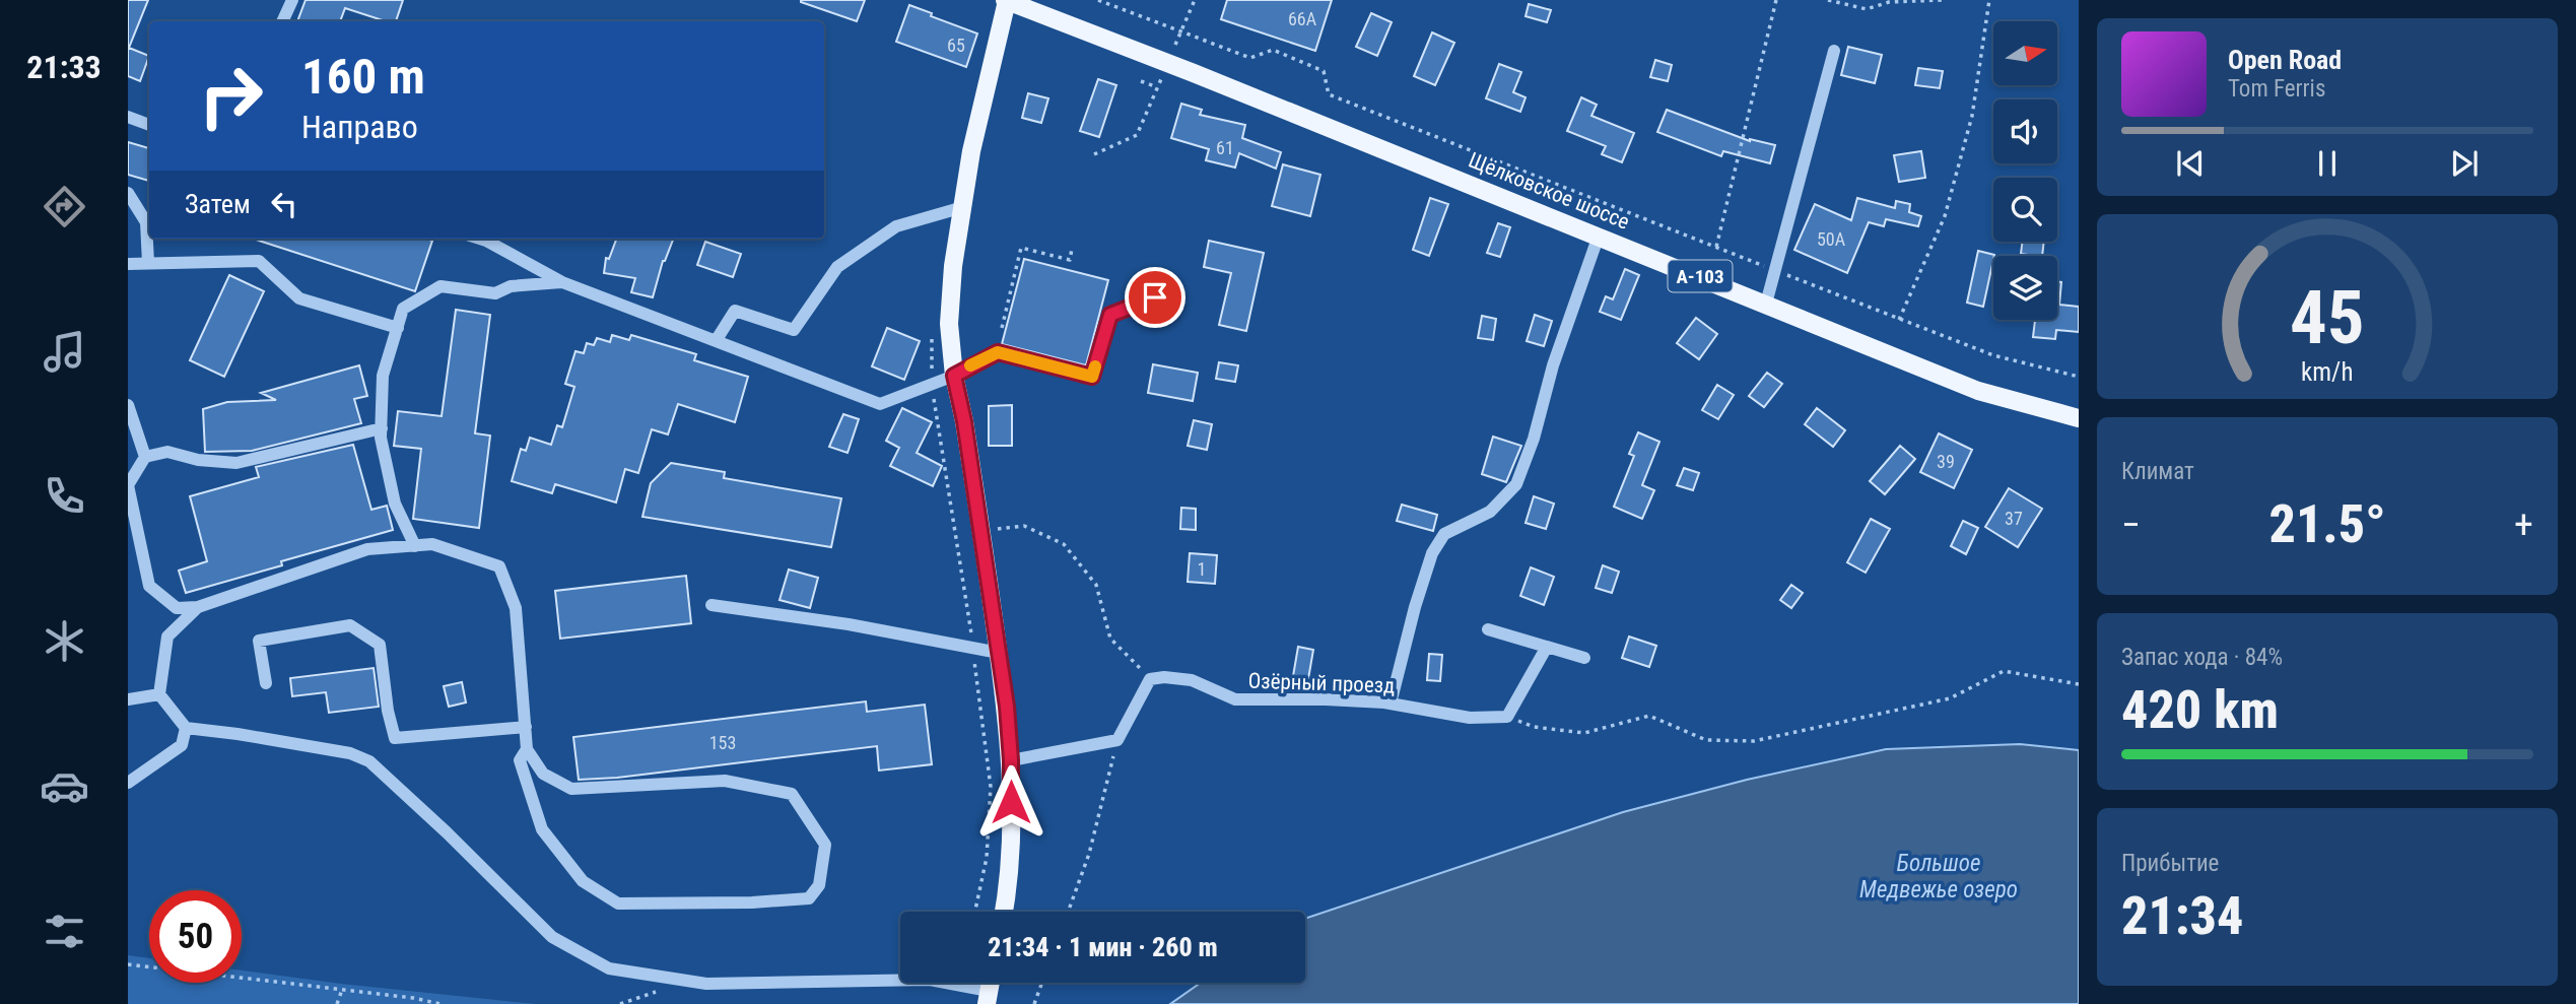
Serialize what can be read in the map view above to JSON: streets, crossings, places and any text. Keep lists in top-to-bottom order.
{
  "streets": {
    "main road": ["Щёлковское шоссе", "А-103"],
    "street": ["Озёрный проезд"]
  },
  "water": ["Большое Медвежье озеро"],
  "house_numbers": [
    "66А",
    "65",
    "61",
    "50А",
    "39",
    "37",
    "1",
    "153"
  ],
  "north": "right",
  "page": {
    "tabs": "21:33",
    "turn": ["160 m", "Направо"],
    "song": ["Open Road", "Tom Ferris"],
    "then": "Затем",
    "tile": [
      "Климат",
      ["Запас хода · 84%", "420 km"],
      ["Прибытие", "21:34"]
    ],
    "heat": ["−", "21.5°", "+"],
    "limit": "50",
    "trip": "21:34 · 1 мин · 260 m",
    "gauge": ["45", "km/h"]
  }
}
